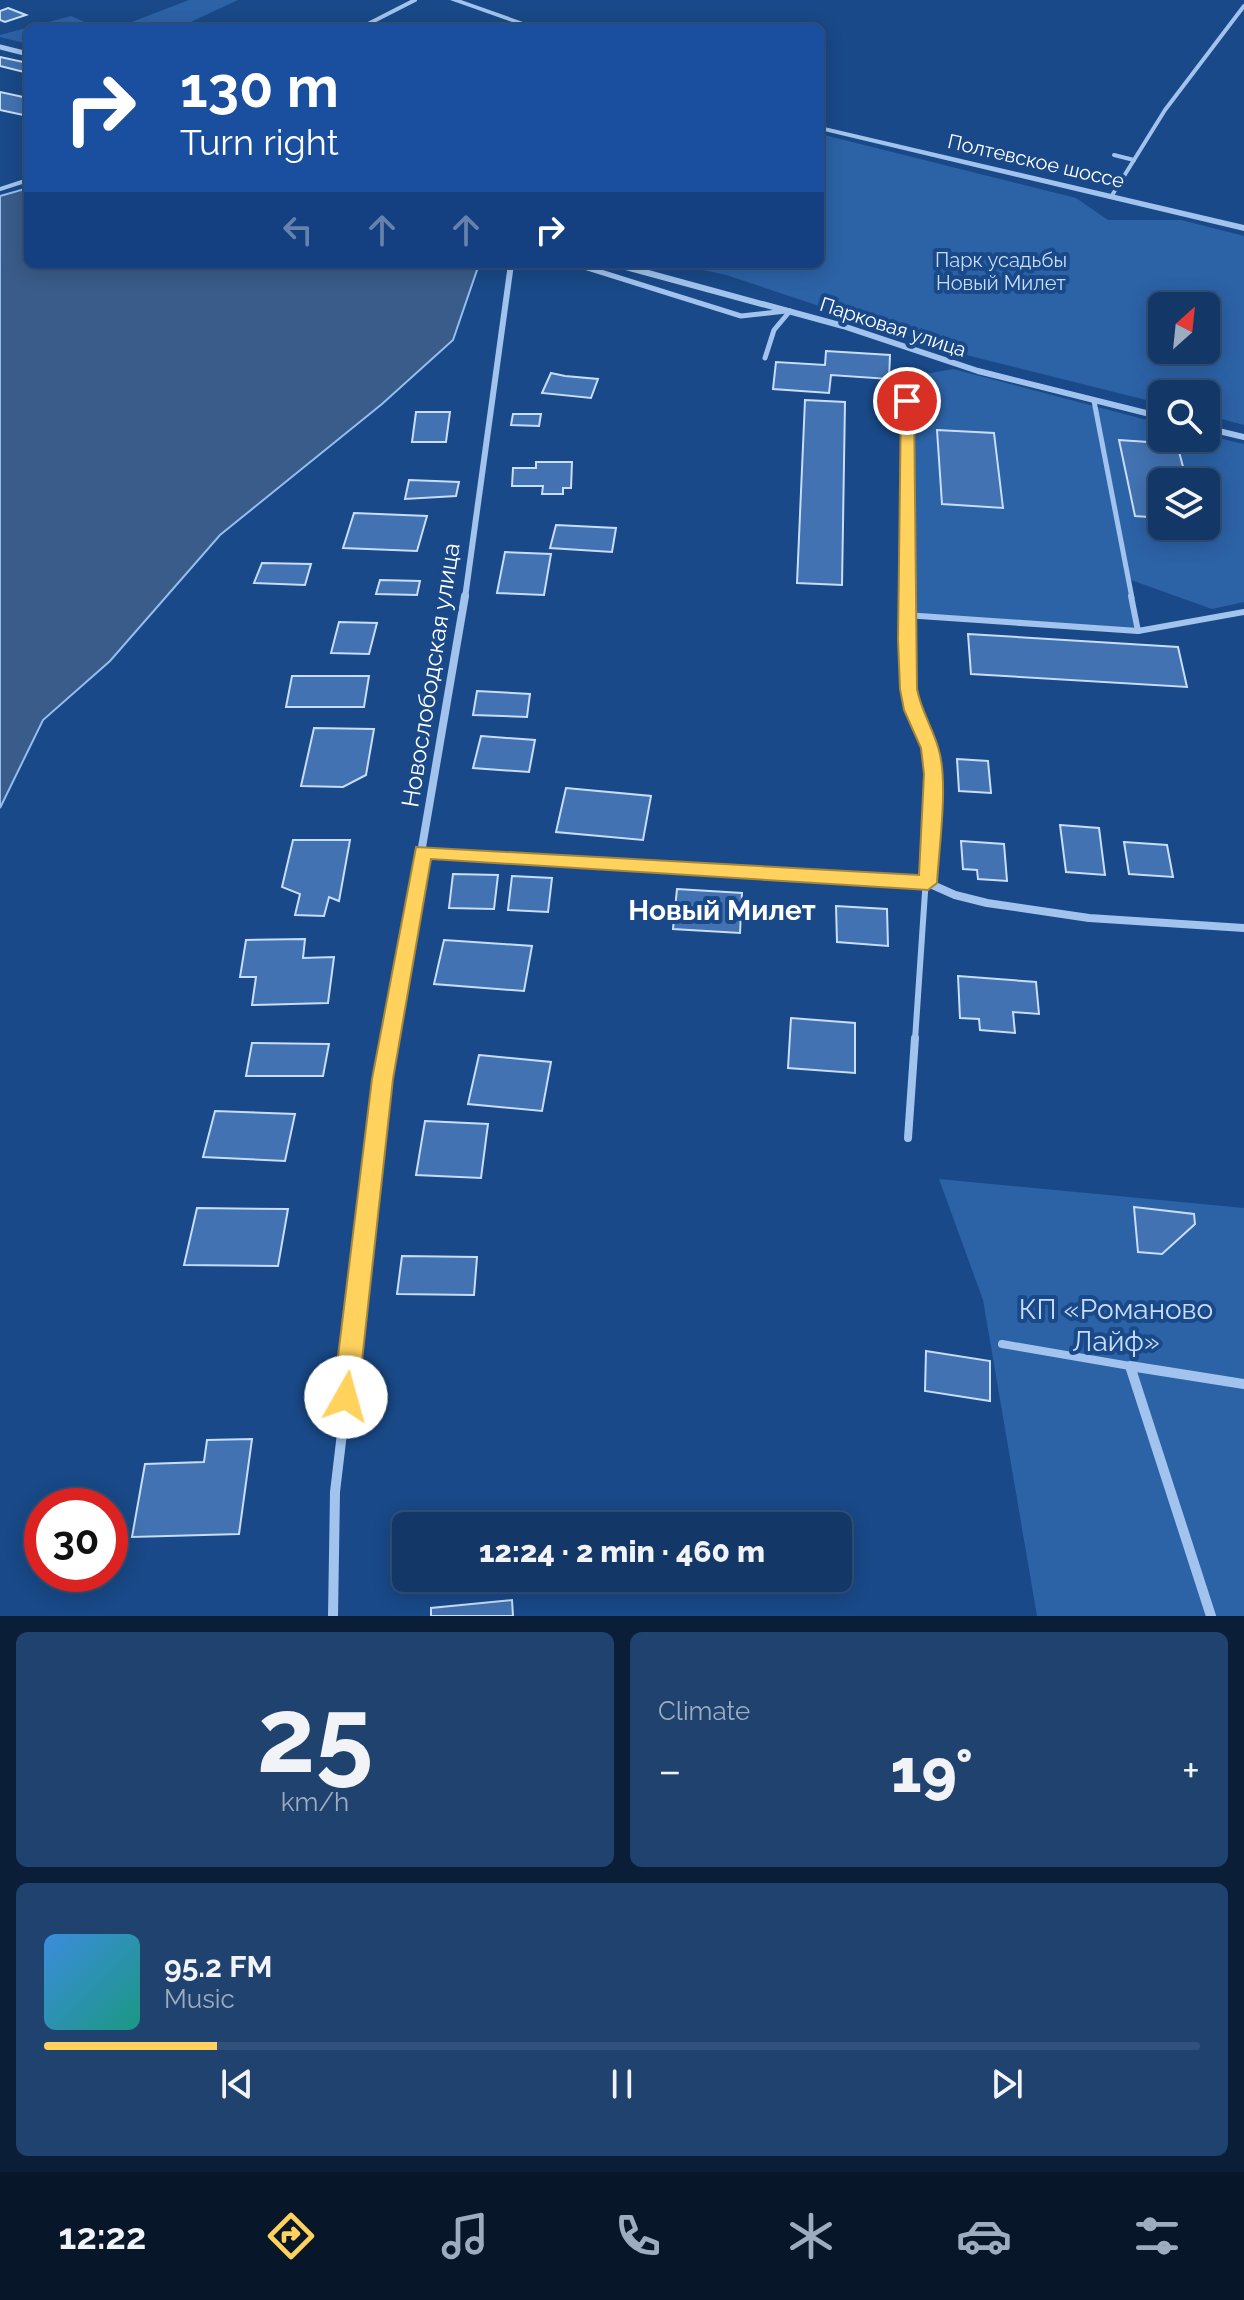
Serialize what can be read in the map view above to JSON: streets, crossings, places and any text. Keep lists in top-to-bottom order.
{
  "streets": {
    "street": ["Полтевское шоссе", "Парковая улица", "Новослободская улица"]
  },
  "districts": ["Новый Милет"],
  "parks": ["Парк усадьбы Новый Милет", "КП «Романово Лайф»"],
  "north": "top right",
  "page": {
    "turn": ["130 m", "Turn right"],
    "limit": "30",
    "trip": "12:24 · 2 min · 460 m",
    "tile": [
      ["25", "km/h"],
      "Climate"
    ],
    "heat": ["−", "19°", "+"],
    "song": ["95.2 FM", "Music"],
    "tabs": "12:22"
  }
}
